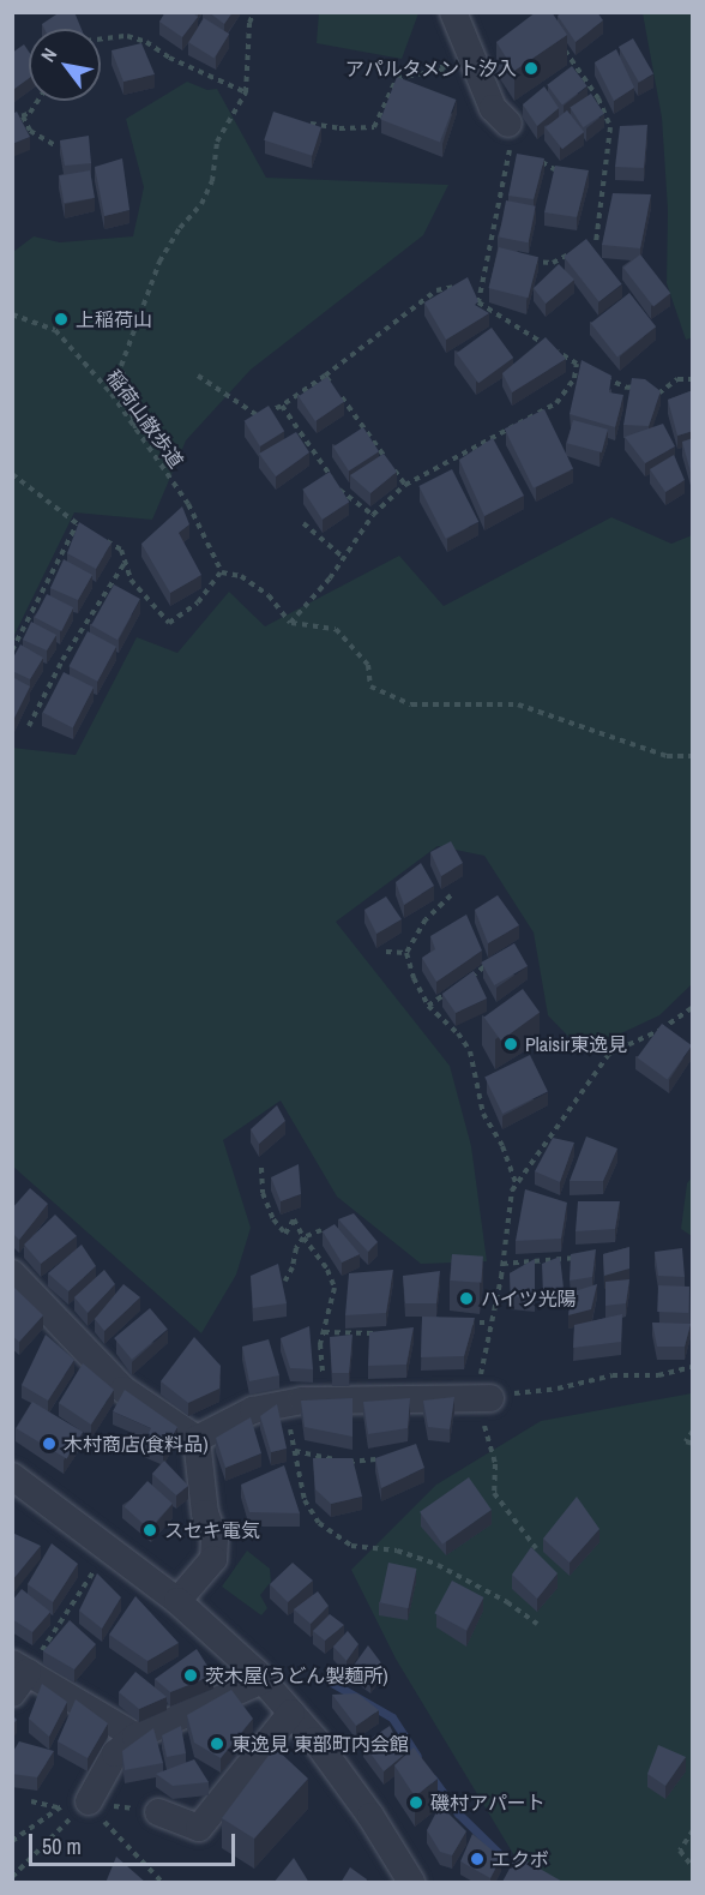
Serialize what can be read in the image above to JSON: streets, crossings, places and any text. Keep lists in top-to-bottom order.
{
  "streets": {
    "path": ["稲荷山散歩道"]
  },
  "places": [
    "アパルタメント汐入",
    "上稲荷山",
    "Plaisir東逸見",
    "ハイツ光陽",
    "木村商店(食料品)",
    "スセキ電気",
    "茨木屋(うどん製麺所)",
    "東逸見 東部町内会館",
    "磯村アパート",
    "エクボ"
  ],
  "scale_bar": "50 m",
  "north": "top left"
}
